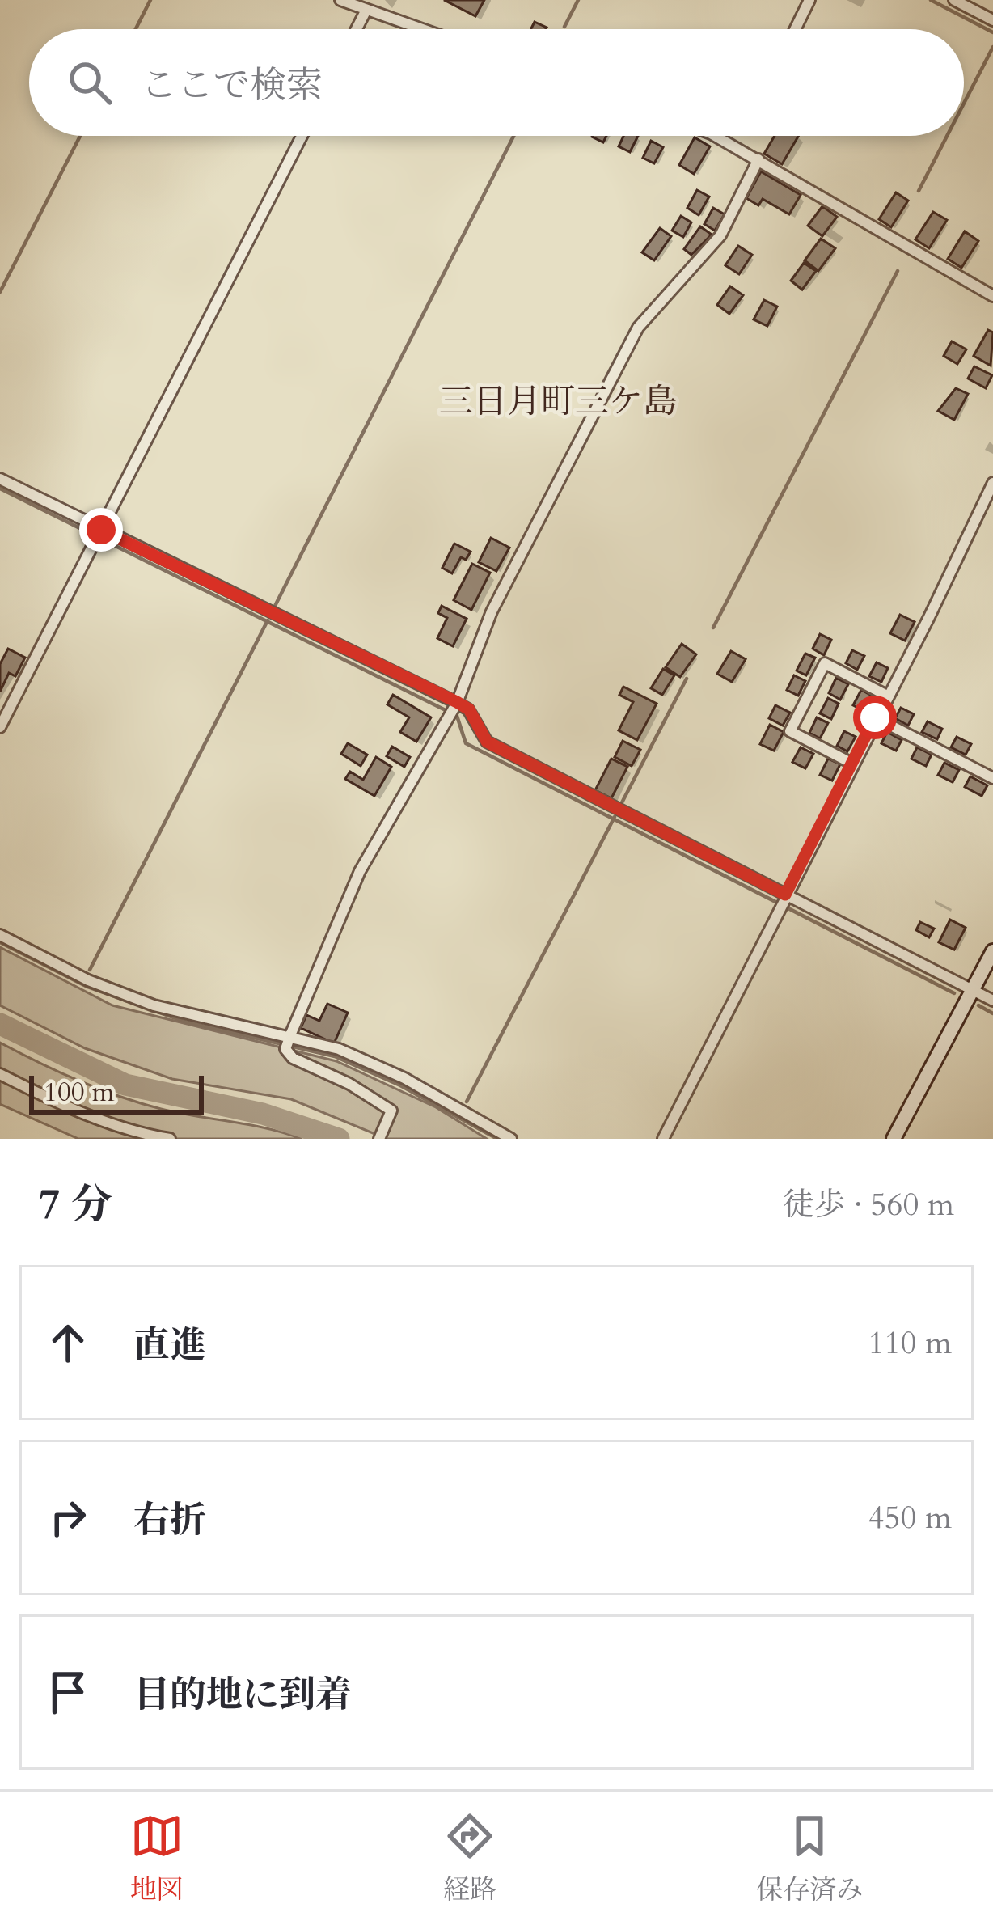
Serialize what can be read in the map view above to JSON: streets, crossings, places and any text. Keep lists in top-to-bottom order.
{
  "districts": ["三日月町三ケ島"],
  "scale_bar": "100 m",
  "page": {
    "search": "ここで検索",
    "scale": "100 m",
    "heading": ["7 分", "徒歩 · 560 m"],
    "list": [
      ["直進", "110 m"],
      ["右折", "450 m"],
      "目的地に到着"
    ],
    "nav": ["地図", "経路", "保存済み"]
  }
}
